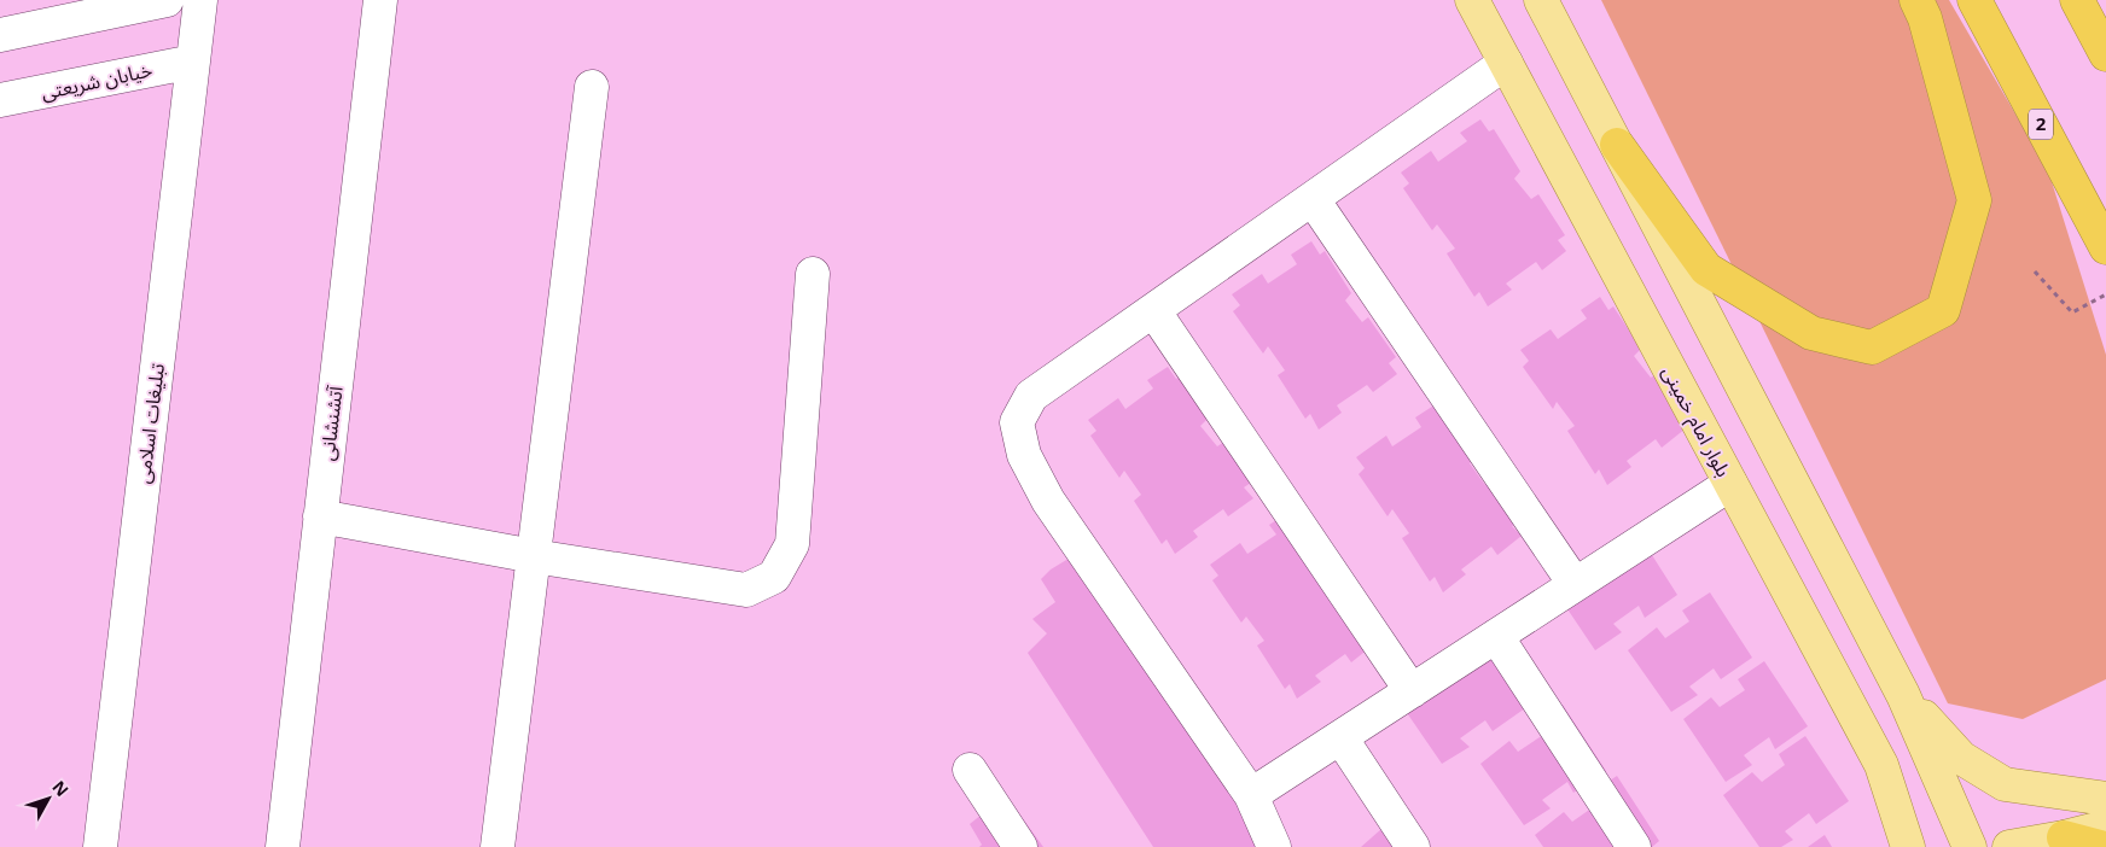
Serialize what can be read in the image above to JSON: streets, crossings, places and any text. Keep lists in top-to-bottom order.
{
  "streets": {
    "highway": ["2"],
    "main road": ["بلوار امام خمینی"],
    "street": ["خیابان شریعتی", "تبلیغات اسلامی", "آتشنشانی"]
  },
  "crossings": [
    ["خیابان شریعتی", "تبلیغات اسلامی"]
  ],
  "north": "top right"
}
